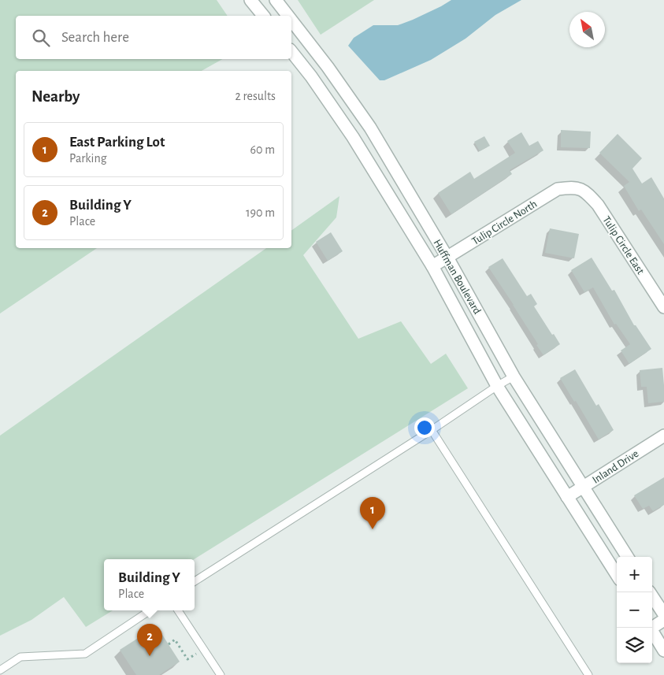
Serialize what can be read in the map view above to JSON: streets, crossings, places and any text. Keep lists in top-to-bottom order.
{
  "streets": {
    "street": [
      "Tulip Circle North",
      "Tulip Circle East",
      "Huffman Boulevard",
      "Inland Drive"
    ]
  },
  "crossings": [
    ["Tulip Circle North", "Tulip Circle East"],
    ["Tulip Circle North", "Huffman Boulevard"],
    ["Huffman Boulevard", "Inland Drive"]
  ],
  "north": "top left",
  "page": {
    "search": "Search here",
    "heading": ["Nearby", "2 results"],
    "list": [
      {
        "mark": "1",
        "name": "East Parking Lot",
        "note": "Parking",
        "value": "60 m"
      },
      {
        "mark": "2",
        "name": "Building Y",
        "note": "Place",
        "value": "190 m"
      }
    ],
    "pins": ["1", "2"],
    "map_buttons": ["+", "−"],
    "popup": ["Building Y", "Place"]
  }
}
